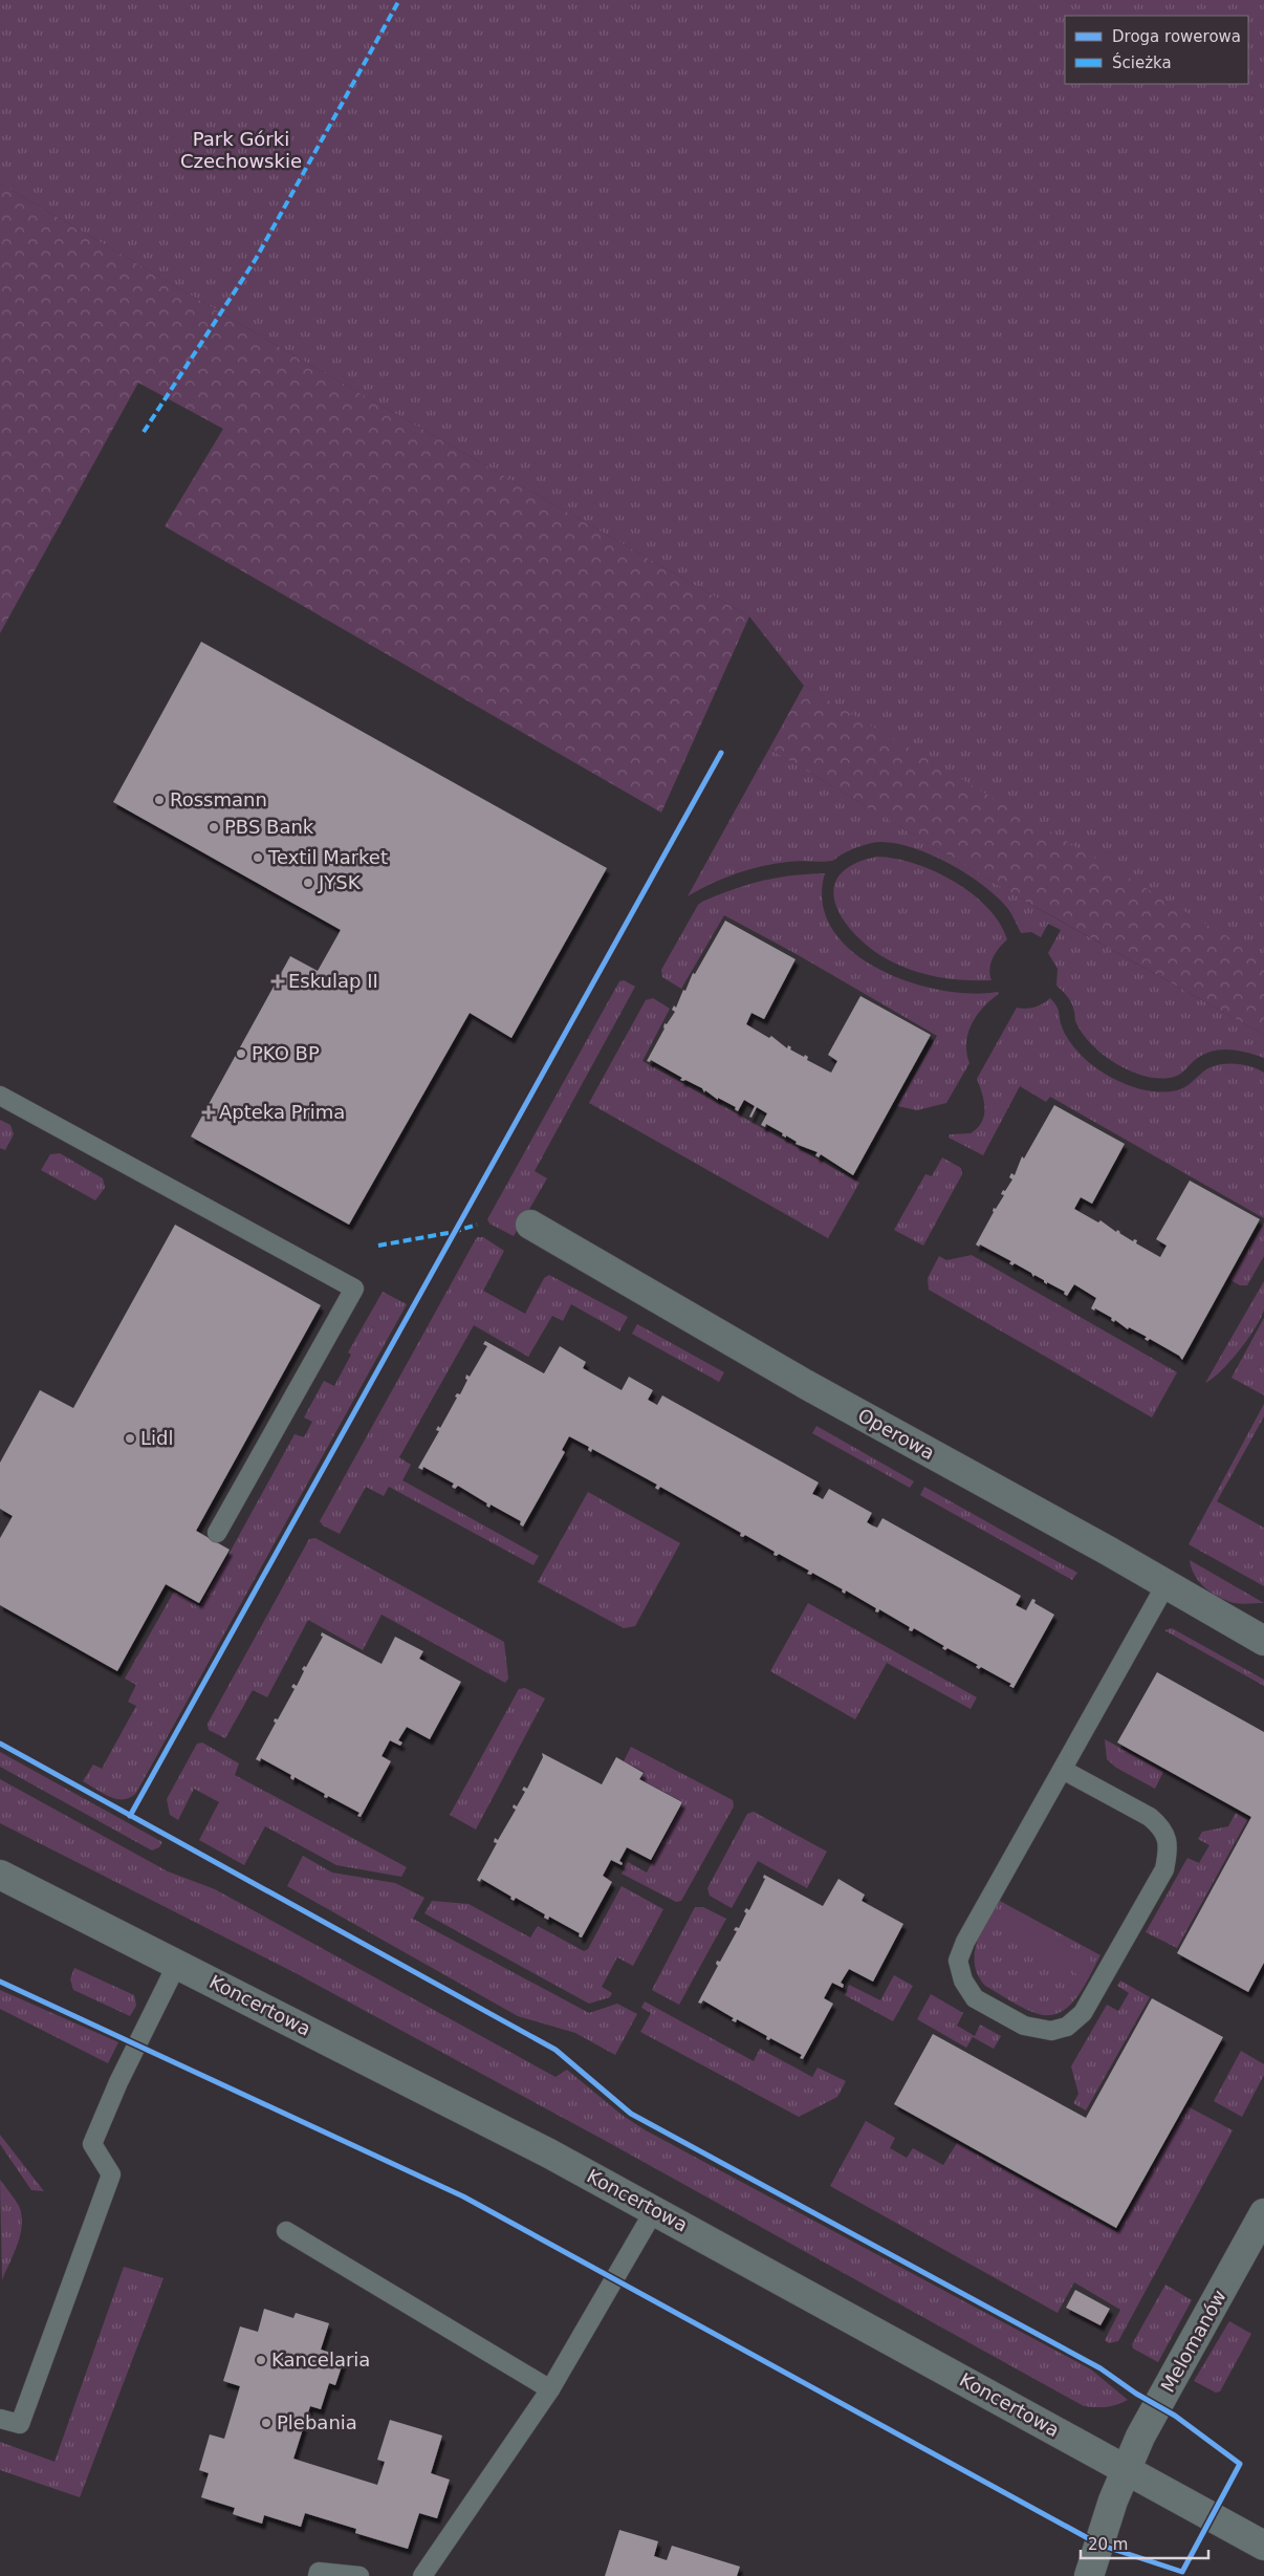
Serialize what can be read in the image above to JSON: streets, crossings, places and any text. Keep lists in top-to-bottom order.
{
  "streets": {
    "street": ["Operowa", "Koncertowa", "Melomanów"]
  },
  "crossings": [
    ["Koncertowa", "Melomanów"]
  ],
  "parks": ["Park Górki Czechowskie"],
  "places": {
    "other": [
      "Rossmann",
      "PBS Bank",
      "Textil Market",
      "JYSK",
      "PKO BP",
      "Lidl",
      "Kancelaria",
      "Plebania"
    ],
    "health": ["Eskulap II", "Apteka Prima"]
  },
  "legend": ["Droga rowerowa", "Ścieżka"],
  "scale_bar": "20 m"
}
